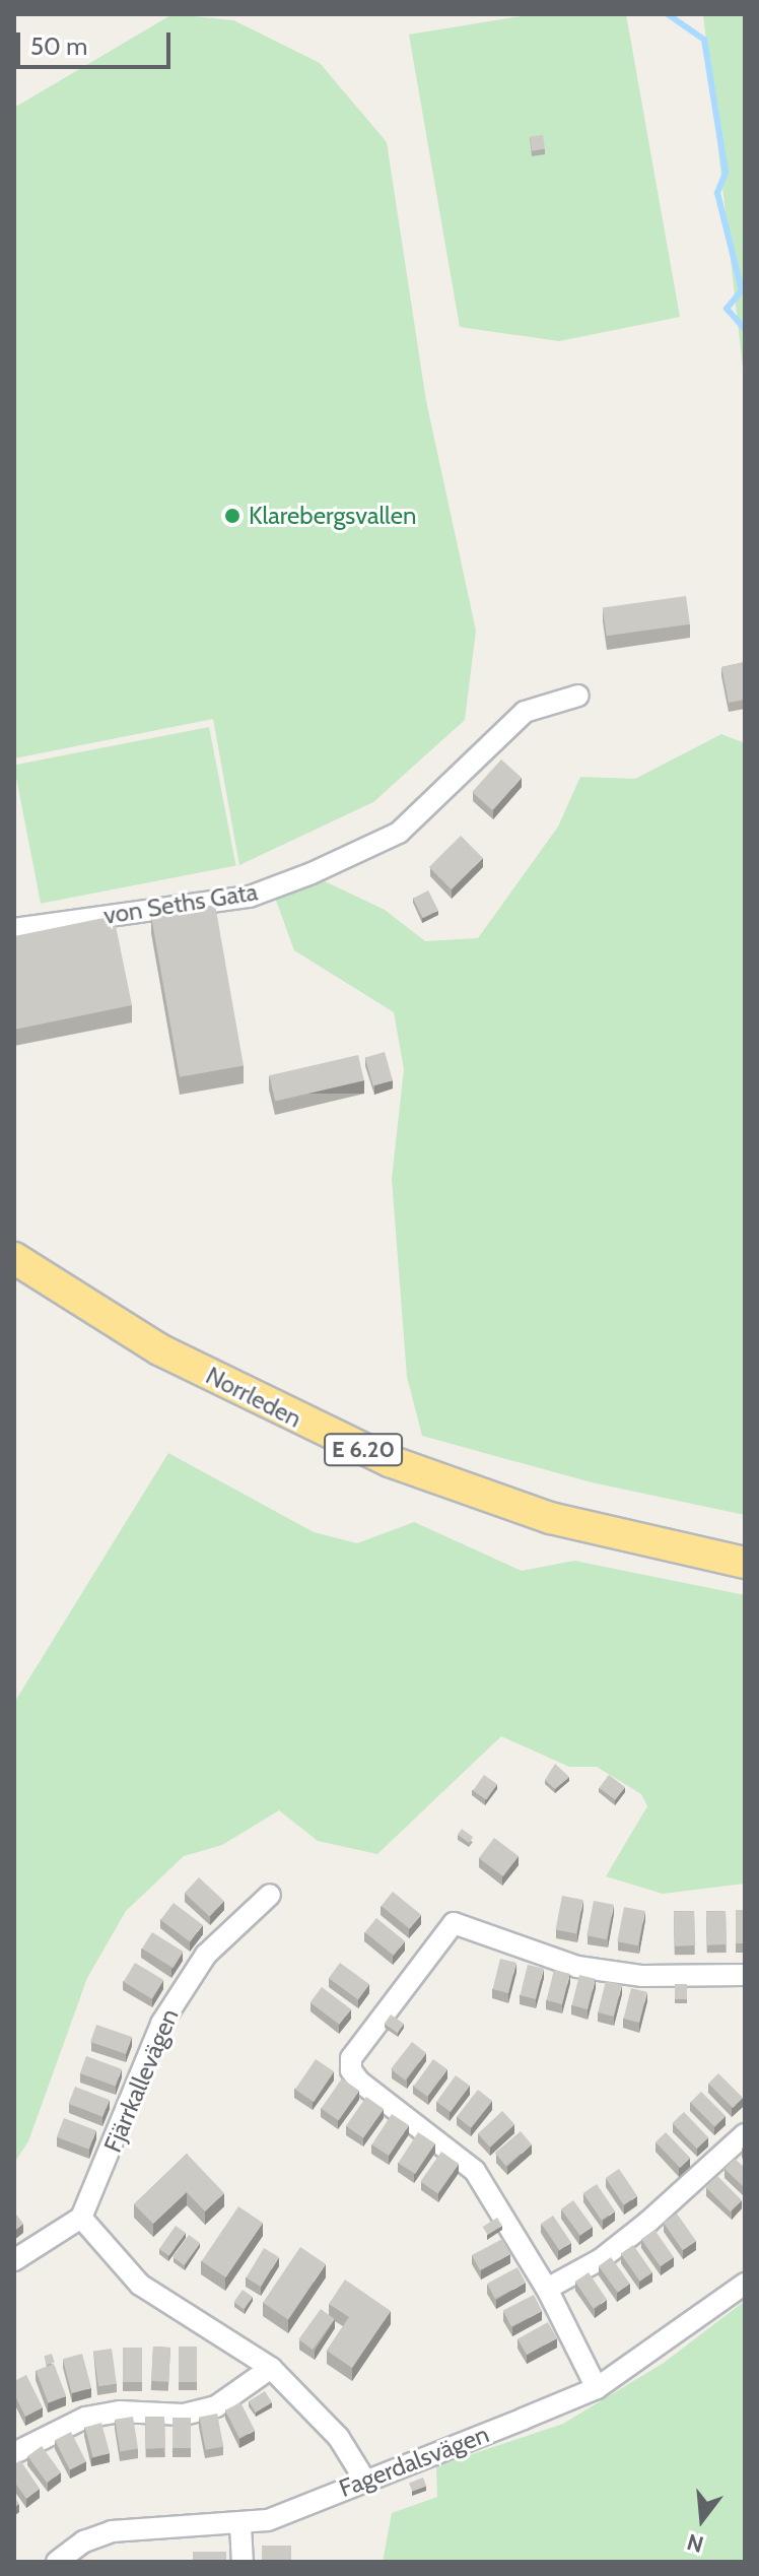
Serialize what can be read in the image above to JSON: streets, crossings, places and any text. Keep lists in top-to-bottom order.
{
  "streets": {
    "highway": ["Norrleden", "E 6.20"],
    "street": ["von Seths Gata", "Fjärrkallevägen", "Fagerdalsvägen"]
  },
  "places": ["Klarebergsvallen"],
  "scale_bar": "50 m",
  "north": "bottom"
}
